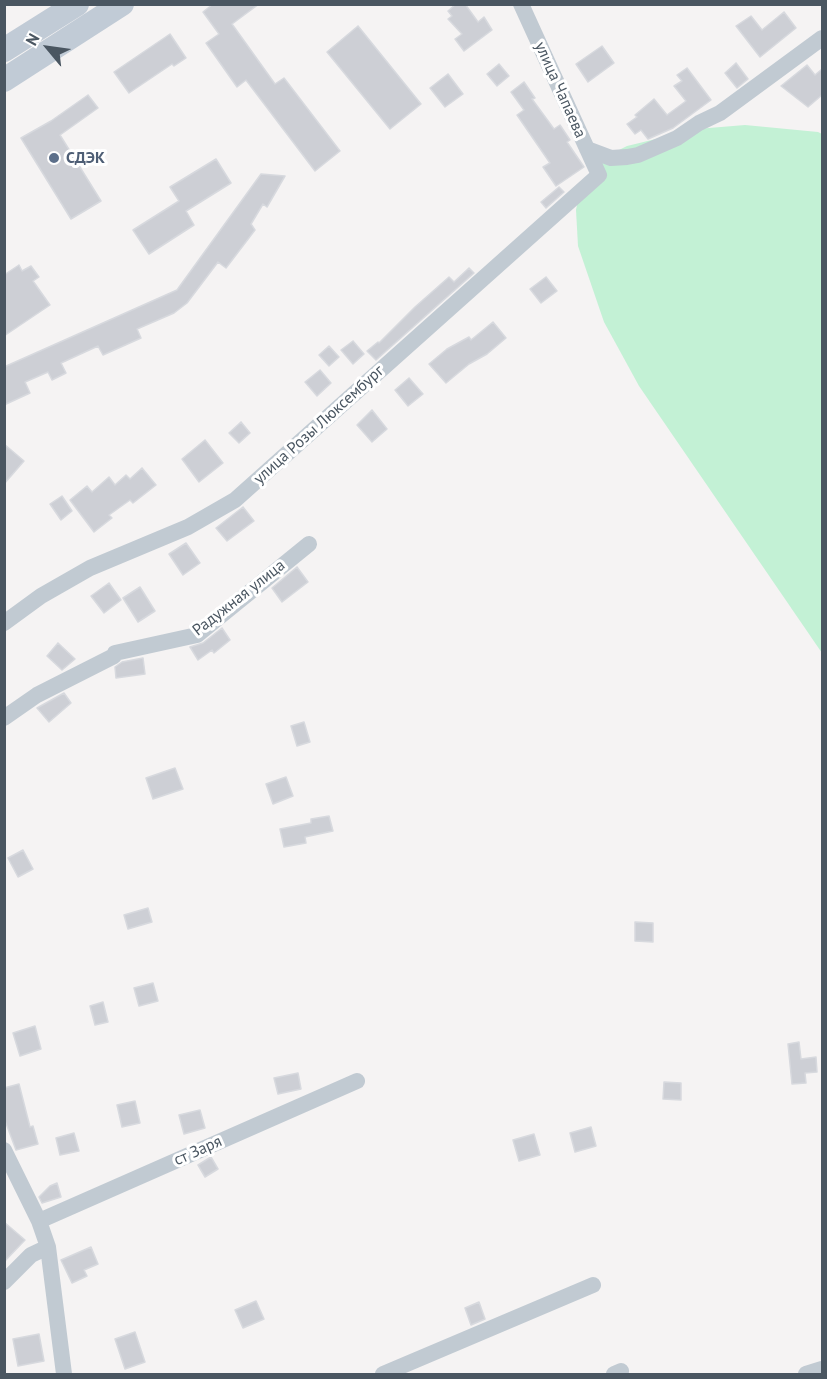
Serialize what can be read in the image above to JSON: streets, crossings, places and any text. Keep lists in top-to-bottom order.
{
  "streets": {
    "street": [
      "улица Чапаева",
      "улица Розы Люксембург",
      "Радужная улица",
      "ст Заря"
    ]
  },
  "crossings": [
    ["улица Чапаева", "улица Розы Люксембург"]
  ],
  "places": ["СДЭК"],
  "north": "top left"
}
